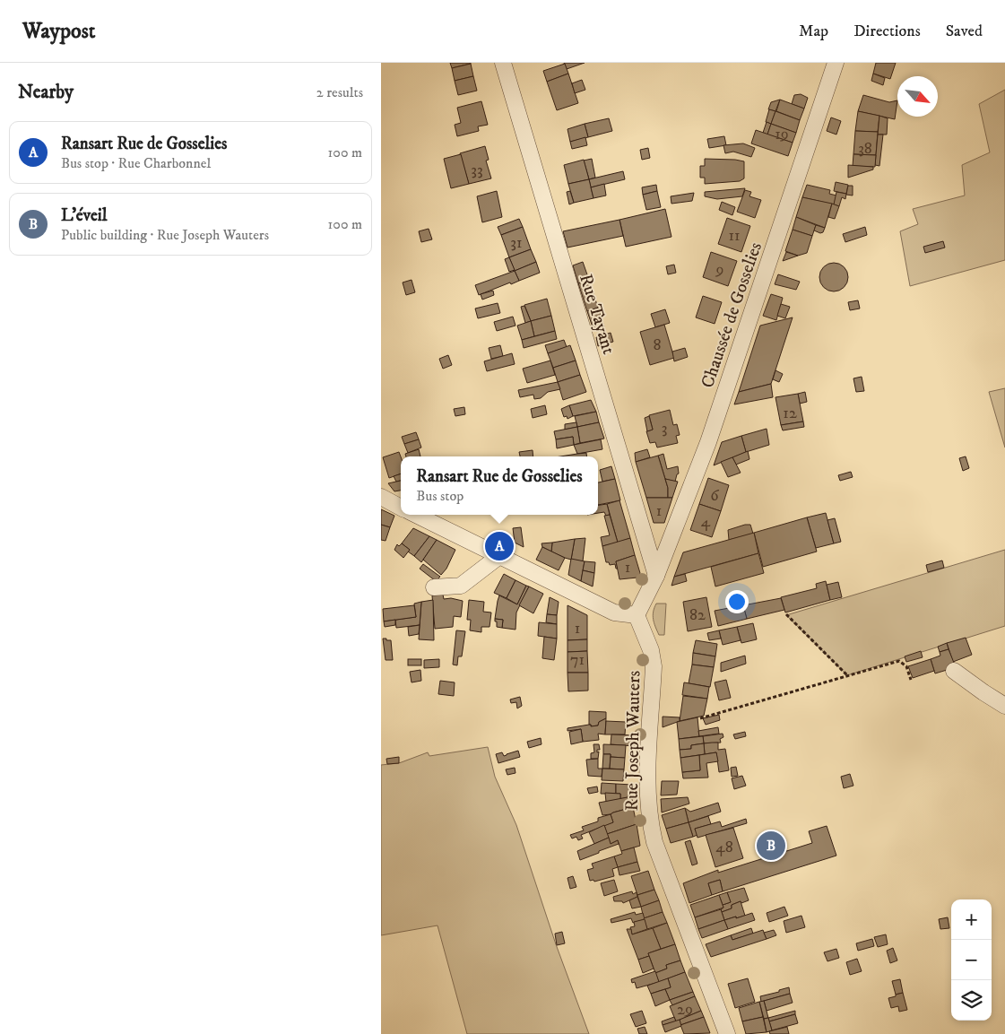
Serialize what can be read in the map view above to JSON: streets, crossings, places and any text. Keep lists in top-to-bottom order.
{
  "streets": {
    "street": ["Rue Tayant", "Chaussée de Gosselies", "Rue Joseph Wauters"]
  },
  "crossings": [
    ["Rue Tayant", "Chaussée de Gosselies"]
  ],
  "house_numbers": [
    "19",
    "38",
    "33",
    "11",
    "31",
    "9",
    "8",
    "12",
    "3",
    "6",
    "1",
    "4",
    "1",
    "82",
    "1",
    "71",
    "48",
    "29"
  ],
  "north": "bottom right",
  "page": {
    "header": "Waypost",
    "nav": ["Map", "Directions", "Saved"],
    "heading": ["Nearby", "2 results"],
    "list": [
      {
        "mark": "A",
        "name": "Ransart Rue de Gosselies",
        "note": "Bus stop · Rue Charbonnel",
        "value": "100 m"
      },
      {
        "mark": "B",
        "name": "L'éveil",
        "note": "Public building · Rue Joseph Wauters",
        "value": "100 m"
      }
    ],
    "popup": ["Ransart Rue de Gosselies", "Bus stop"],
    "pins": ["A", "B"],
    "map_buttons": ["+", "−"]
  }
}
